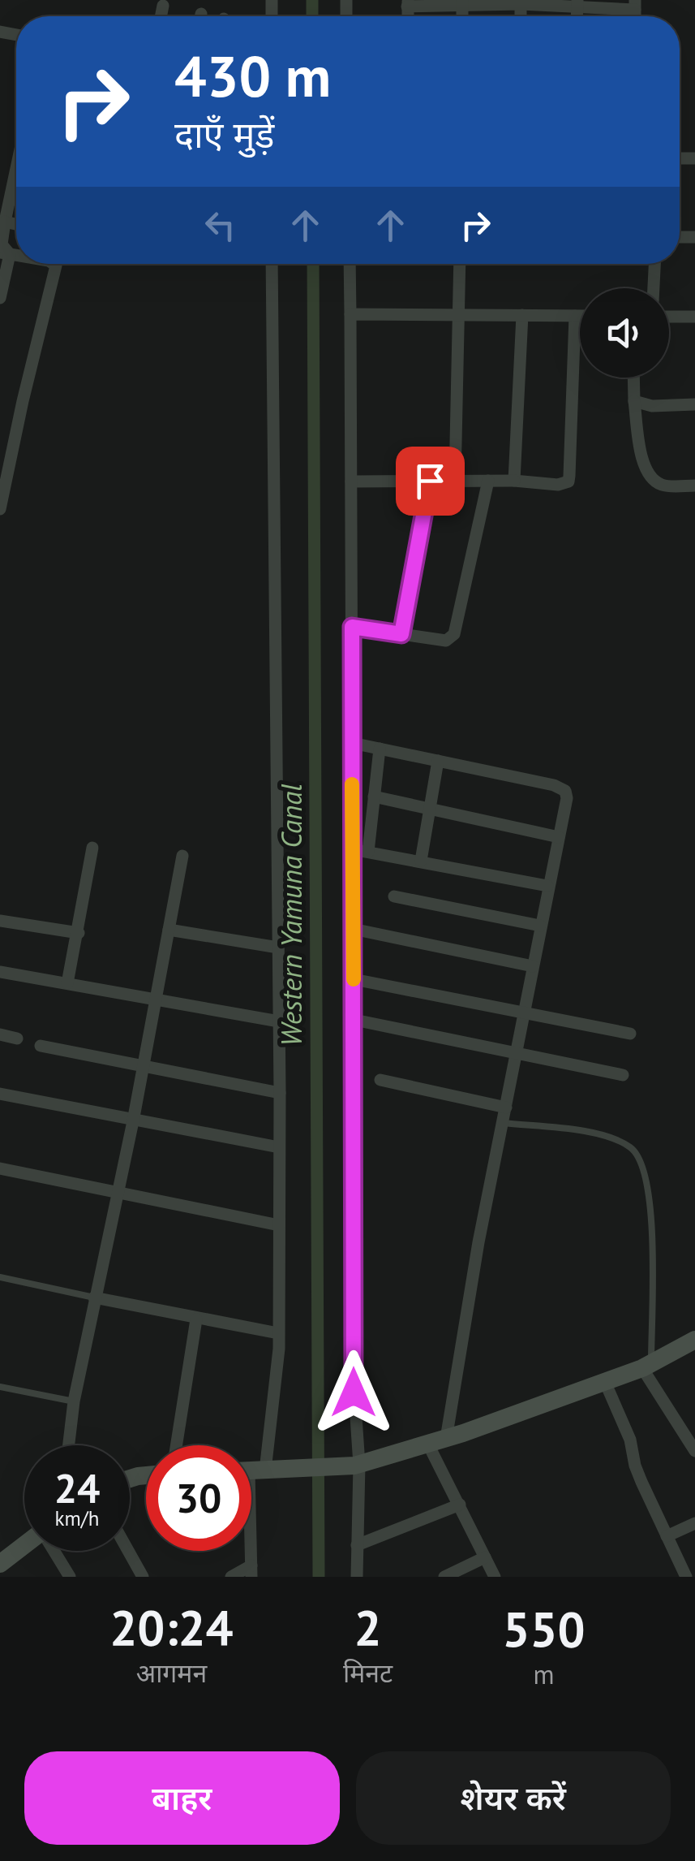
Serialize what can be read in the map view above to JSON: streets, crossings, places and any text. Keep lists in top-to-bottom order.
{
  "water": ["Western Yamuna Canal"],
  "page": {
    "turn": ["430 m", "दाएँ मुड़ें"],
    "speed": "24 km/h",
    "limit": "30",
    "eta": [
      "20:24",
      "आगमन",
      "2",
      "मिनट",
      "550",
      "m"
    ],
    "buttons": ["बाहर", "शेयर करें"]
  }
}
